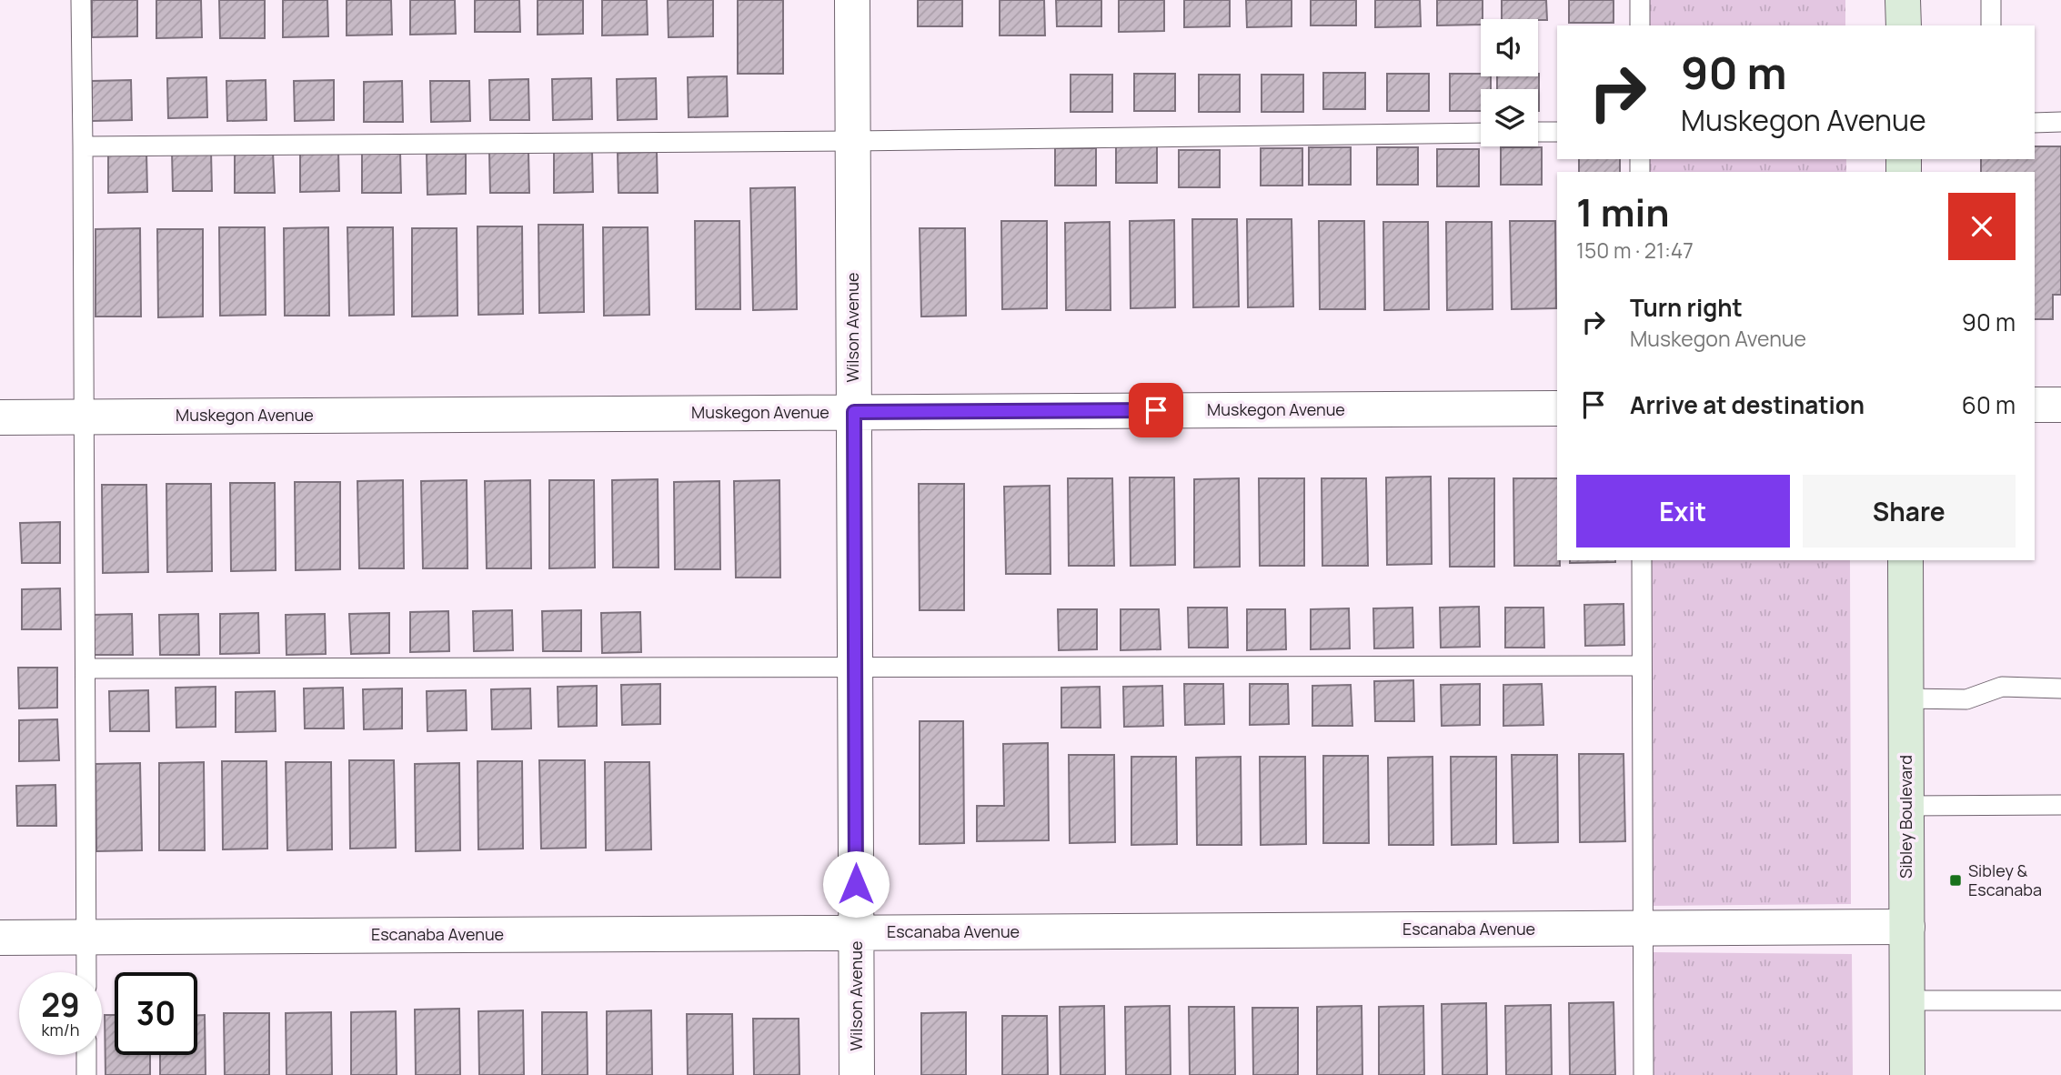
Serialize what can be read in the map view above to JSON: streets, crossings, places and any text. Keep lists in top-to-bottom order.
{
  "streets": {
    "main road": ["Sibley Boulevard"],
    "street": ["Wilson Avenue", "Muskegon Avenue", "Escanaba Avenue"]
  },
  "crossings": [
    ["Wilson Avenue", "Muskegon Avenue"],
    ["Wilson Avenue", "Escanaba Avenue"],
    ["Sibley Boulevard", "Escanaba Avenue"]
  ],
  "places": {
    "transit": ["Sibley & Escanaba"]
  },
  "page": {
    "turn": ["90 m", "Muskegon Avenue"],
    "heading": ["1 min", "150 m · 21:47"],
    "list": [
      {
        "name": "Turn right",
        "note": "Muskegon Avenue",
        "value": "90 m"
      },
      {
        "name": "Arrive at destination",
        "value": "60 m"
      }
    ],
    "buttons": ["Exit", "Share"],
    "speed": "29 km/h",
    "limit": "30"
  }
}
